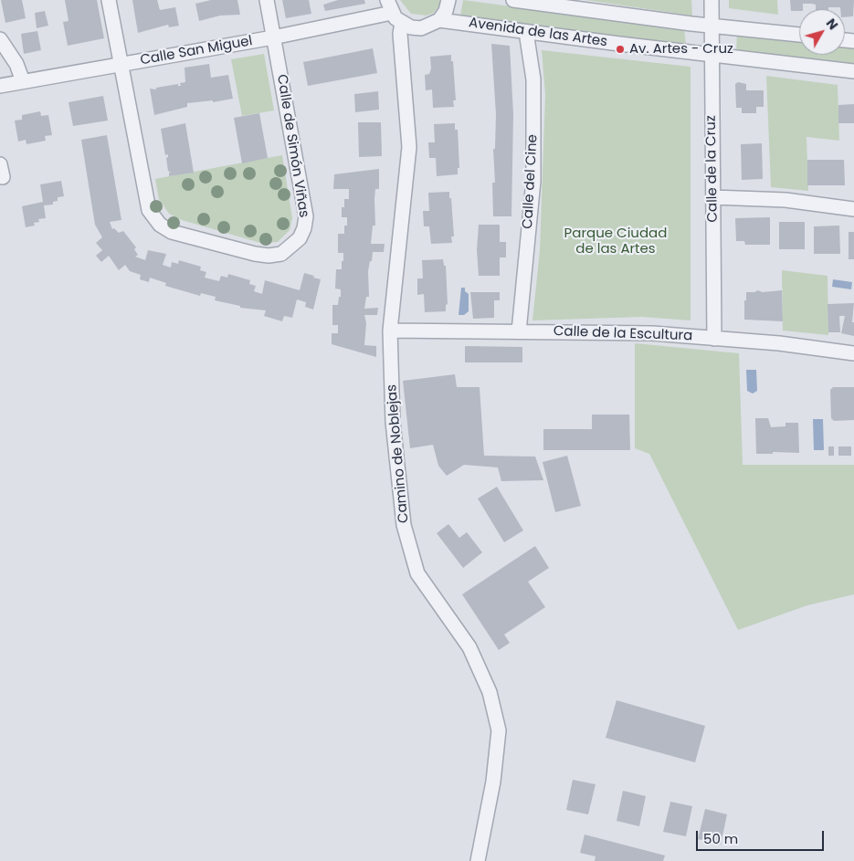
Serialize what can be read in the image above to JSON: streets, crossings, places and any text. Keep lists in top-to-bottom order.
{
  "streets": {
    "street": [
      "Avenida de las Artes",
      "Calle San Miguel",
      "Calle de Simón Viñas",
      "Calle de la Cruz",
      "Calle del Cine",
      "Calle de la Escultura",
      "Camino de Noblejas"
    ]
  },
  "crossings": [
    ["Avenida de las Artes", "Calle de la Cruz"],
    ["Avenida de las Artes", "Calle del Cine"],
    ["Calle San Miguel", "Calle de Simón Viñas"],
    ["Calle de la Cruz", "Calle de la Escultura"],
    ["Calle del Cine", "Calle de la Escultura"],
    ["Calle de la Escultura", "Camino de Noblejas"]
  ],
  "parks": ["Parque Ciudad de las Artes"],
  "places": ["Av. Artes - Cruz"],
  "scale_bar": "50 m",
  "north": "top right"
}
